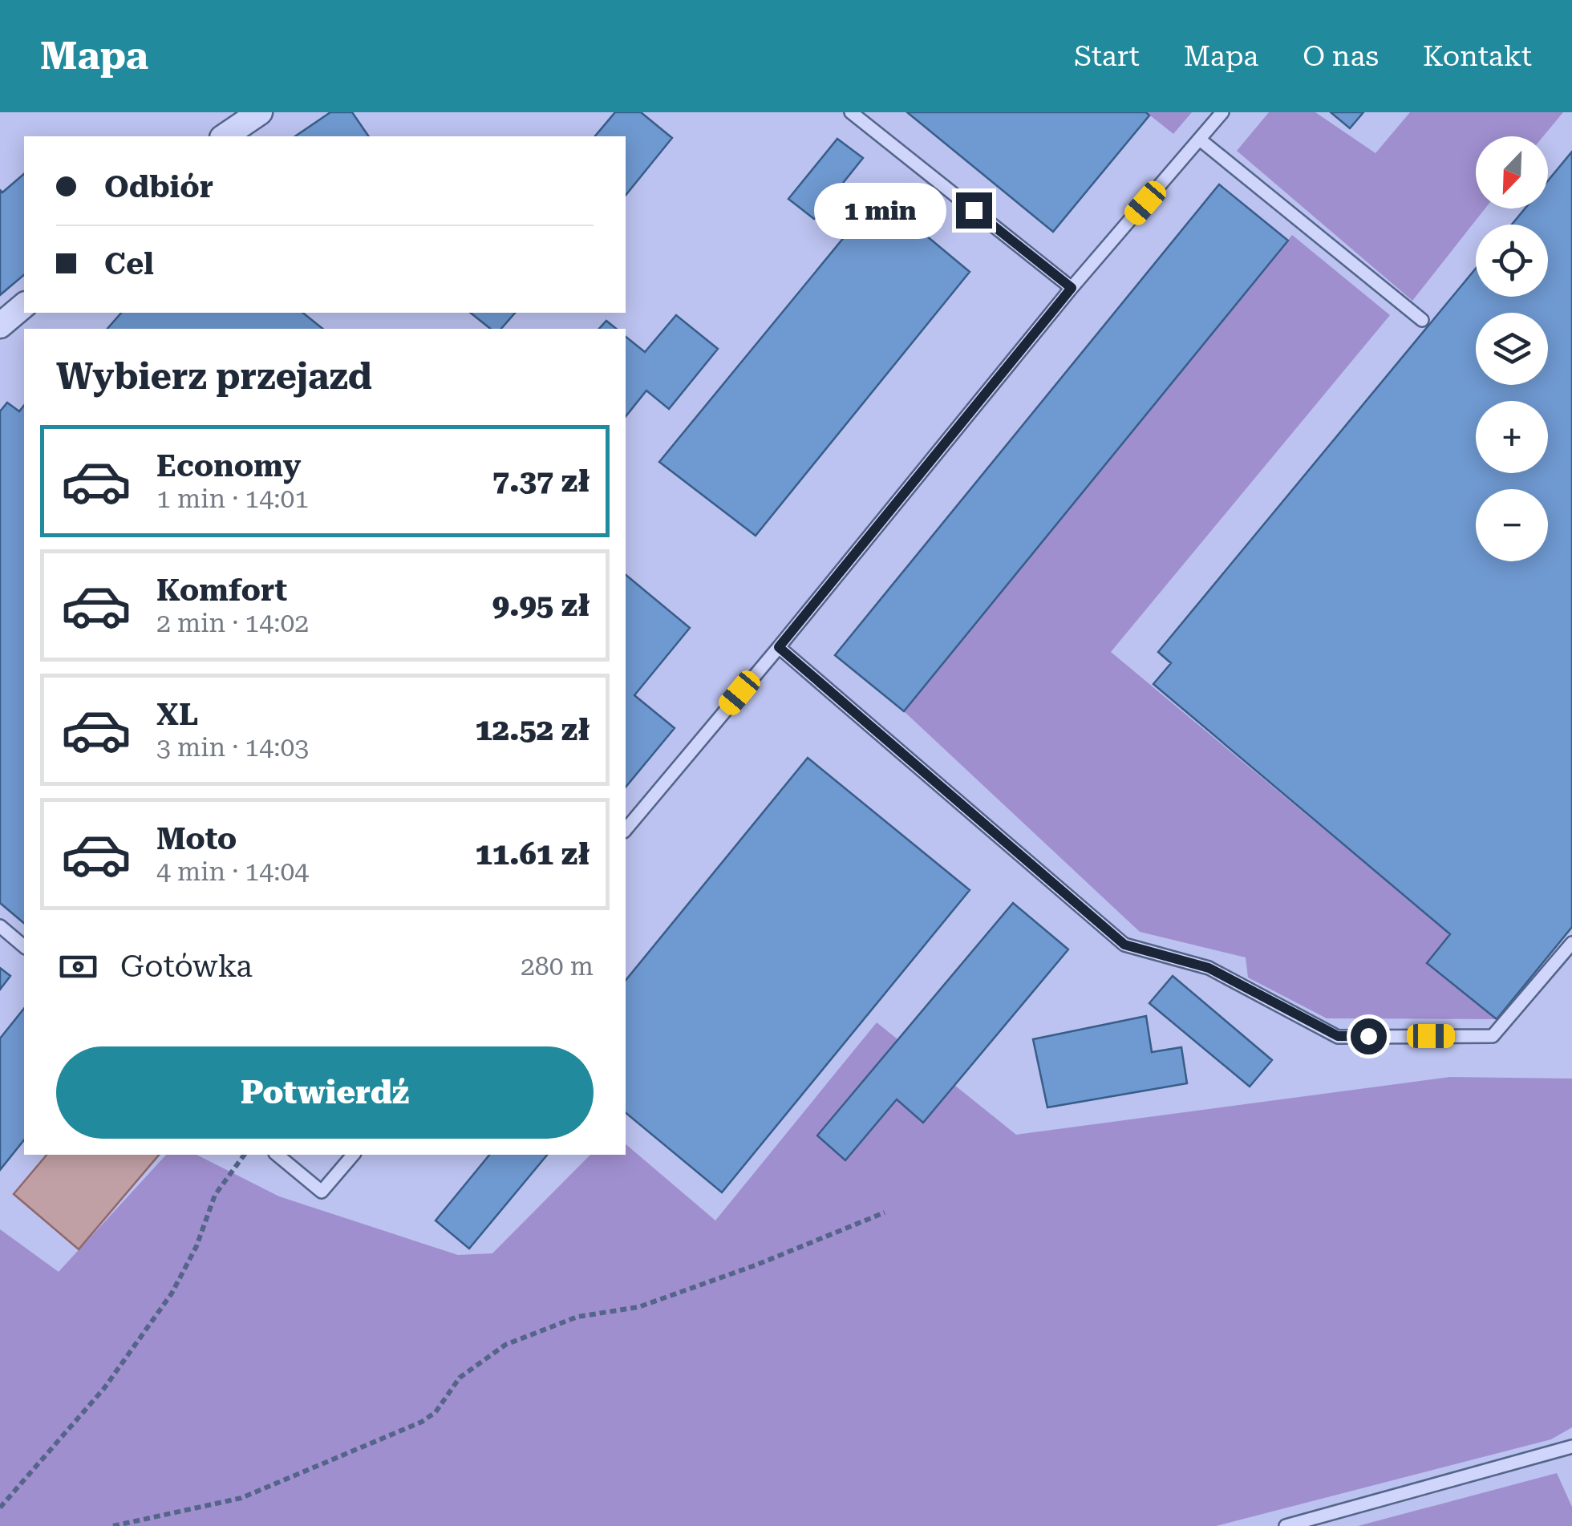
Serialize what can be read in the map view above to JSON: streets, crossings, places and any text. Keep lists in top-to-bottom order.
{
  "north": "bottom left",
  "page": {
    "header": "Mapa",
    "nav": [
      "Start",
      "Mapa",
      "O nas",
      "Kontakt"
    ],
    "map_buttons": ["+", "−"],
    "banner": ["Odbiór", "Cel"],
    "bubble": "1 min",
    "heading": "Wybierz przejazd",
    "list": [
      {
        "name": "Economy",
        "note": "1 min · 14:01",
        "value": "7.37 zł"
      },
      {
        "name": "Komfort",
        "note": "2 min · 14:02",
        "value": "9.95 zł"
      },
      {
        "name": "XL",
        "note": "3 min · 14:03",
        "value": "12.52 zł"
      },
      {
        "name": "Moto",
        "note": "4 min · 14:04",
        "value": "11.61 zł"
      }
    ],
    "pay": ["Gotówka", "280 m"],
    "buttons": "Potwierdź"
  }
}
